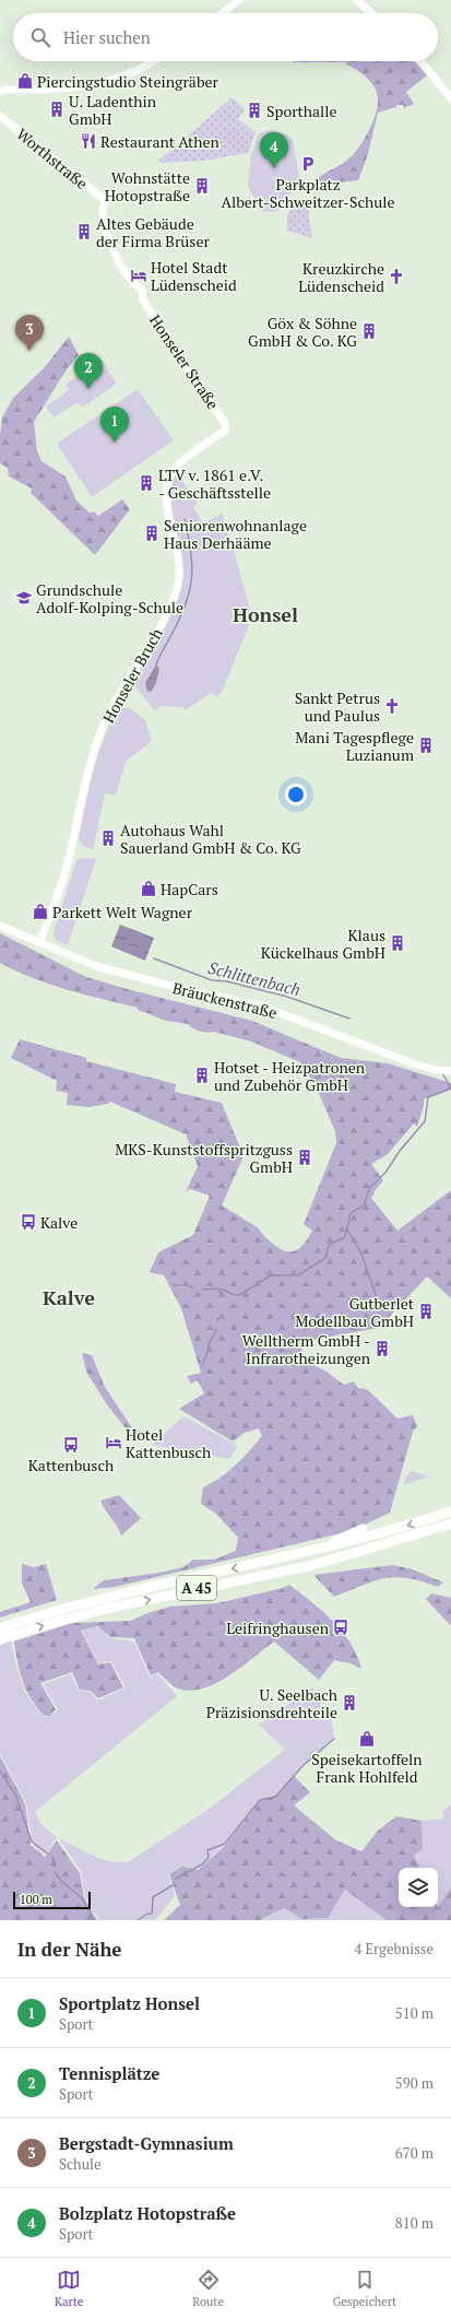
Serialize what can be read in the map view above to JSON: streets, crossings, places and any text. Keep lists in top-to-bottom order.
{
  "streets": {
    "highway": ["A 45"],
    "street": [
      "Worthstraße",
      "Honseler Straße",
      "Honseler Bruch",
      "Bräuckenstraße"
    ]
  },
  "crossings": [
    ["Worthstraße", "Honseler Straße"],
    ["Honseler Straße", "Honseler Bruch"],
    ["Honseler Bruch", "Bräuckenstraße"]
  ],
  "districts": ["Honsel", "Kalve"],
  "water": ["Schlittenbach"],
  "places": {
    "shop": [
      "Piercingstudio Steingräber",
      "HapCars",
      "Parkett Welt Wagner",
      "Speisekartoffeln Frank Hohlfeld"
    ],
    "building": [
      "U. Ladenthin GmbH",
      "Sporthalle",
      "Wohnstätte Hotopstraße",
      "Altes Gebäude der Firma Brüser",
      "Göx & Söhne GmbH & Co. KG",
      "LTV v. 1861 e.V. - Geschäftsstelle",
      "Seniorenwohnanlage Haus Derhääme",
      "Mani Tagespflege Luzianum",
      "Autohaus Wahl Sauerland GmbH & Co. KG",
      "Klaus Kückelhaus GmbH",
      "Hotset - Heizpatronen und Zubehör GmbH",
      "MKS-Kunststoffspritzguss GmbH",
      "Gutberlet Modellbau GmbH",
      "Welltherm GmbH - Infrarotheizungen",
      "U. Seelbach Präzisionsdrehteile"
    ],
    "restaurant": ["Restaurant Athen"],
    "parking": ["Parkplatz Albert-Schweitzer-Schule"],
    "hotel": ["Hotel Stadt Lüdenscheid", "Hotel Kattenbusch"],
    "church": ["Kreuzkirche Lüdenscheid", "Sankt Petrus und Paulus"],
    "school or university": ["Grundschule Adolf-Kolping-Schule"],
    "bus stop": ["Kalve", "Kattenbusch", "Leifringhausen"]
  },
  "scale_bar": "100 m",
  "page": {
    "search": "Hier suchen",
    "pins": [
      "4",
      "3",
      "2",
      "1"
    ],
    "scale": "100 m",
    "heading": ["In der Nähe", "4 Ergebnisse"],
    "list": [
      {
        "mark": "1",
        "name": "Sportplatz Honsel",
        "note": "Sport",
        "value": "510 m"
      },
      {
        "mark": "2",
        "name": "Tennisplätze",
        "note": "Sport",
        "value": "590 m"
      },
      {
        "mark": "3",
        "name": "Bergstadt-Gymnasium",
        "note": "Schule",
        "value": "670 m"
      },
      {
        "mark": "4",
        "name": "Bolzplatz Hotopstraße",
        "note": "Sport",
        "value": "810 m"
      }
    ],
    "nav": ["Karte", "Route", "Gespeichert"]
  }
}
